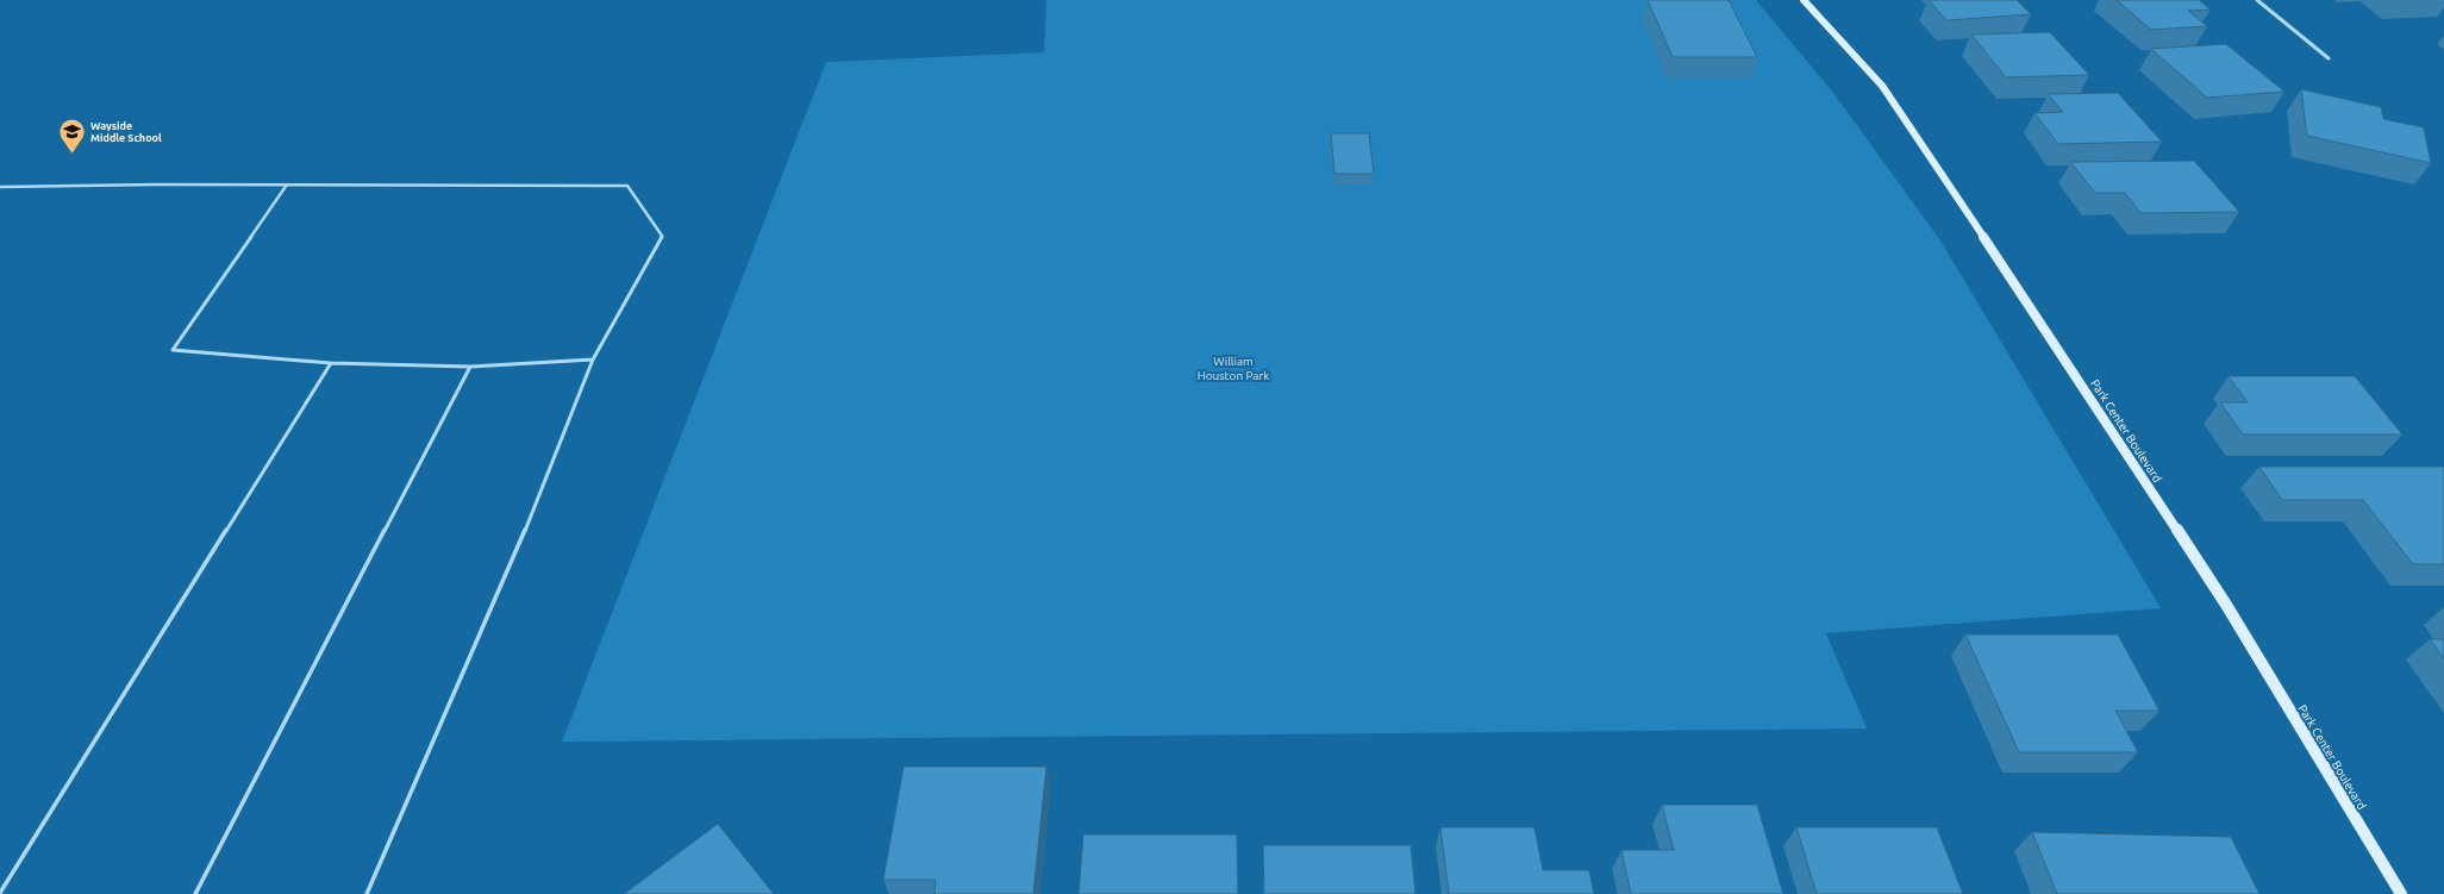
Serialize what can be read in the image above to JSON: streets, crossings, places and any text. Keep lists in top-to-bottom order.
{
  "streets": {
    "street": ["Park Center Boulevard"]
  },
  "parks": ["William Houston Park"],
  "places": {
    "school or university": ["Wayside Middle School"]
  }
}
